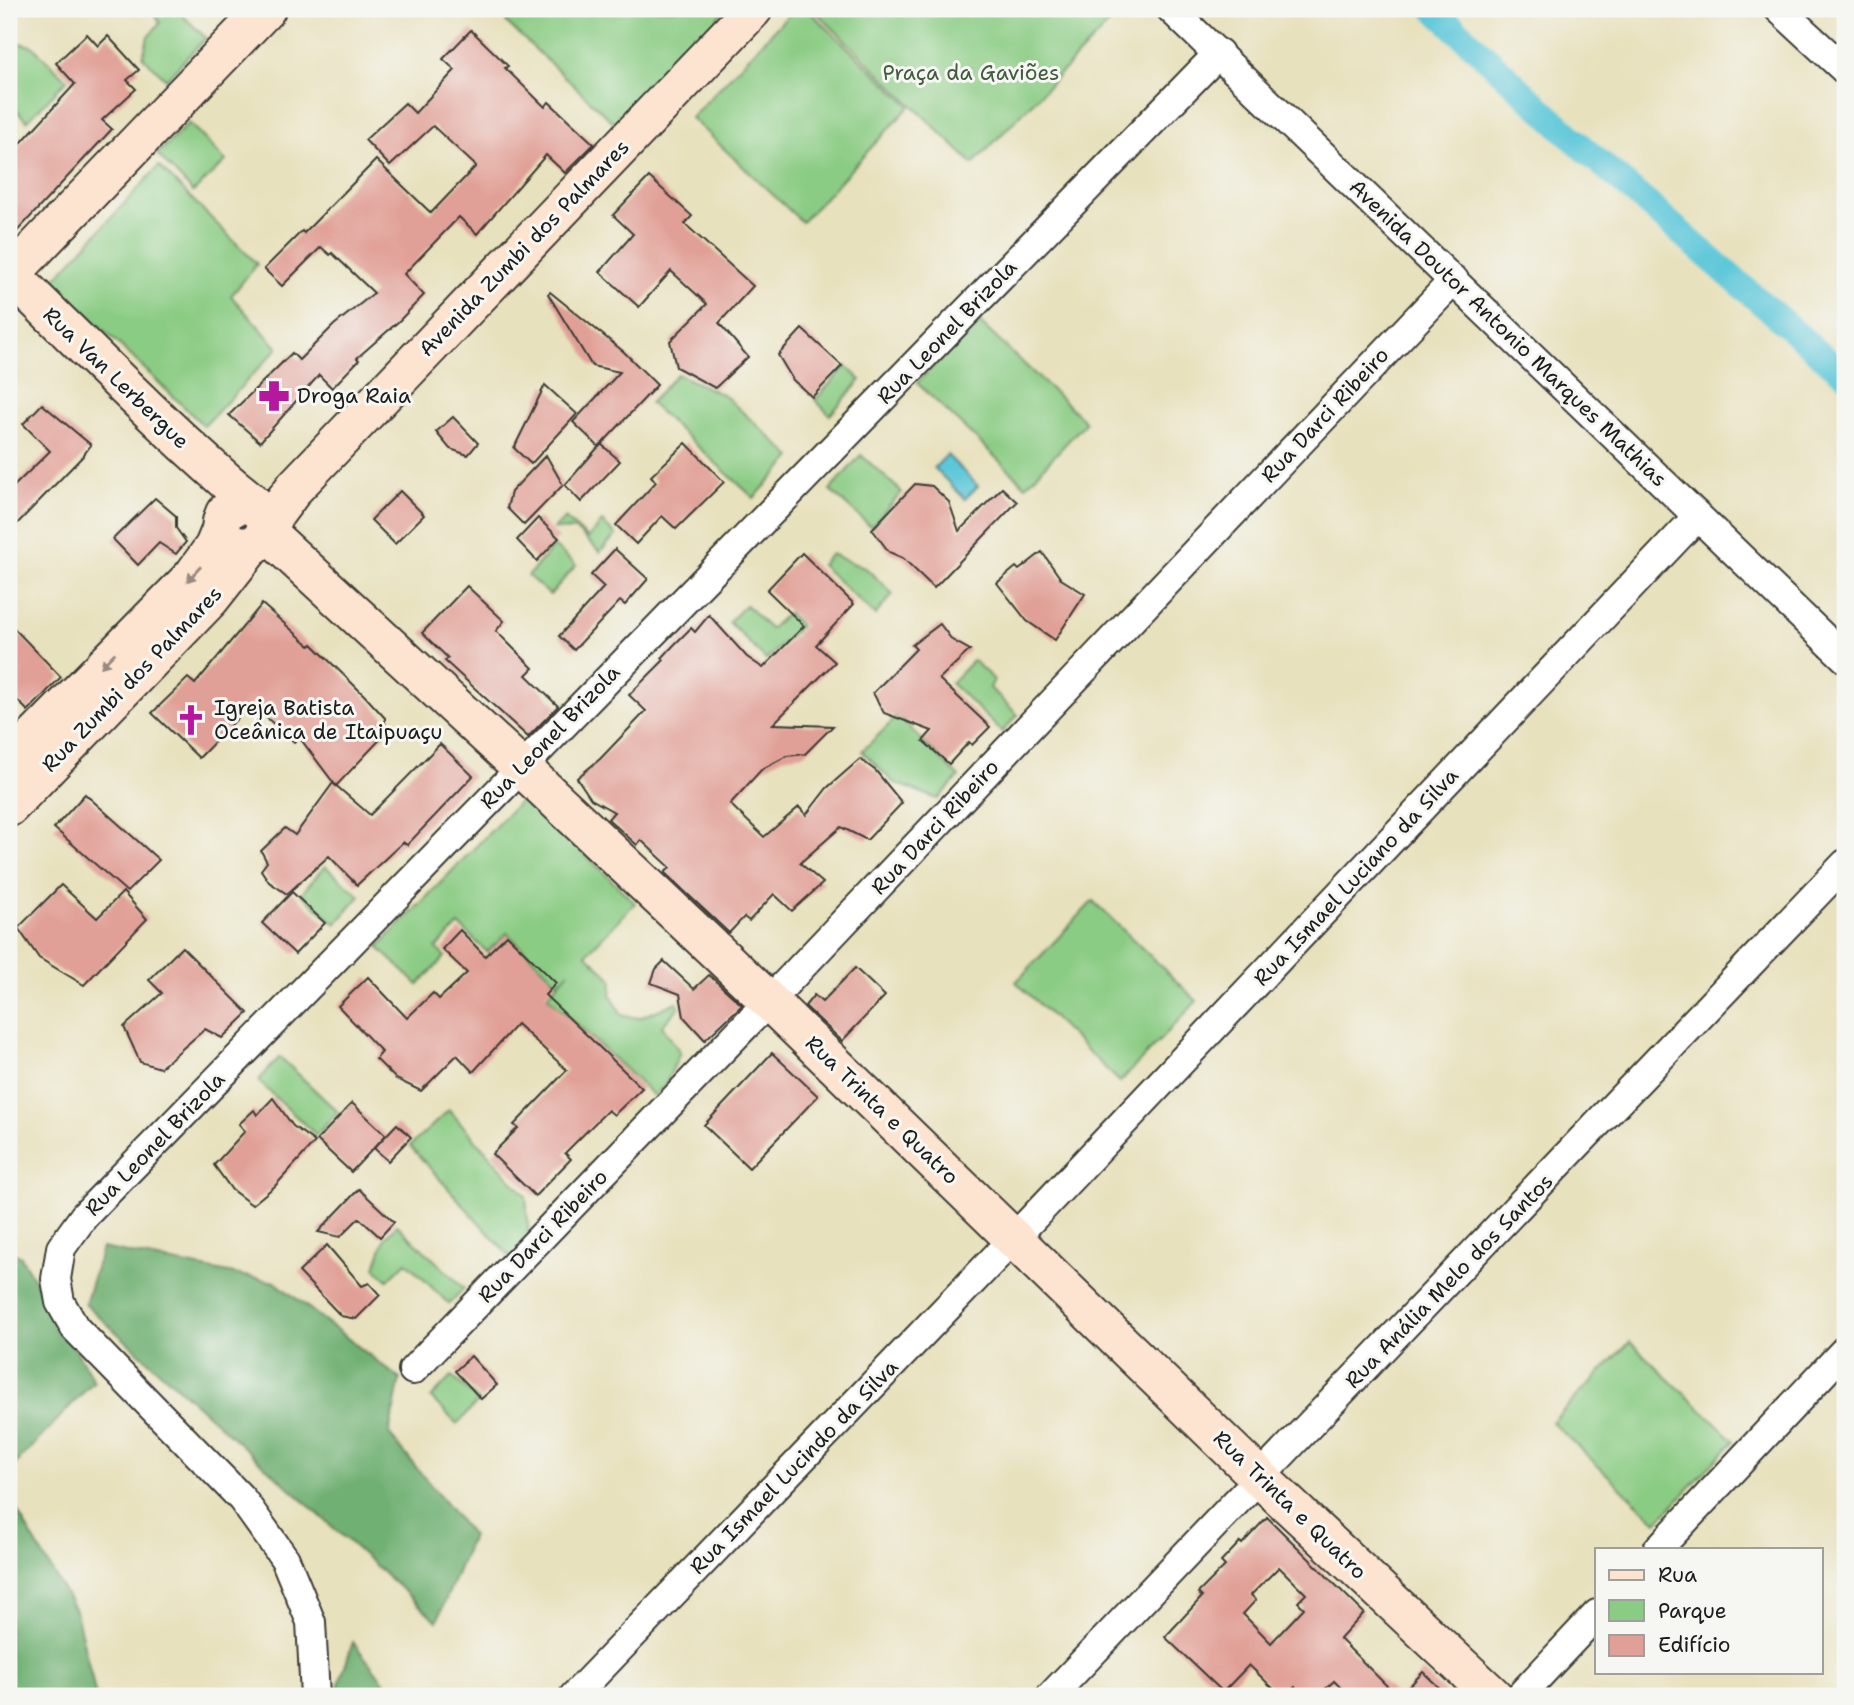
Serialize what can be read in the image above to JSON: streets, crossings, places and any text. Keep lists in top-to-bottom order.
{
  "streets": {
    "street": [
      "Avenida Zumbi dos Palmares",
      "Rua Leonel Brizola",
      "Avenida Doutor Antonio Marques Mathias",
      "Rua Van Lerbergue",
      "Rua Darci Ribeiro",
      "Rua Zumbi dos Palmares",
      "Rua Ismael Luciano da Silva",
      "Rua Trinta e Quatro",
      "Rua Anália Melo dos Santos",
      "Rua Ismael Lucindo da Silva"
    ]
  },
  "crossings": [
    ["Avenida Zumbi dos Palmares", "Rua Van Lerbergue"],
    ["Avenida Zumbi dos Palmares", "Rua Zumbi dos Palmares"],
    ["Avenida Zumbi dos Palmares", "Rua Trinta e Quatro"],
    ["Rua Leonel Brizola", "Avenida Doutor Antonio Marques Mathias"],
    ["Rua Leonel Brizola", "Rua Trinta e Quatro"],
    ["Avenida Doutor Antonio Marques Mathias", "Rua Darci Ribeiro"],
    ["Avenida Doutor Antonio Marques Mathias", "Rua Ismael Luciano da Silva"],
    ["Rua Van Lerbergue", "Rua Zumbi dos Palmares"],
    ["Rua Van Lerbergue", "Rua Trinta e Quatro"],
    ["Rua Darci Ribeiro", "Rua Trinta e Quatro"],
    ["Rua Zumbi dos Palmares", "Rua Trinta e Quatro"],
    ["Rua Ismael Luciano da Silva", "Rua Trinta e Quatro"],
    ["Rua Ismael Luciano da Silva", "Rua Ismael Lucindo da Silva"],
    ["Rua Trinta e Quatro", "Rua Anália Melo dos Santos"],
    ["Rua Trinta e Quatro", "Rua Ismael Lucindo da Silva"]
  ],
  "parks": ["Praça da Gaviões"],
  "places": {
    "pharmacy": ["Droga Raia"],
    "church": ["Igreja Batista Oceânica de Itaipuaçu"]
  },
  "legend": ["Rua", "Parque", "Edifício"]
}
